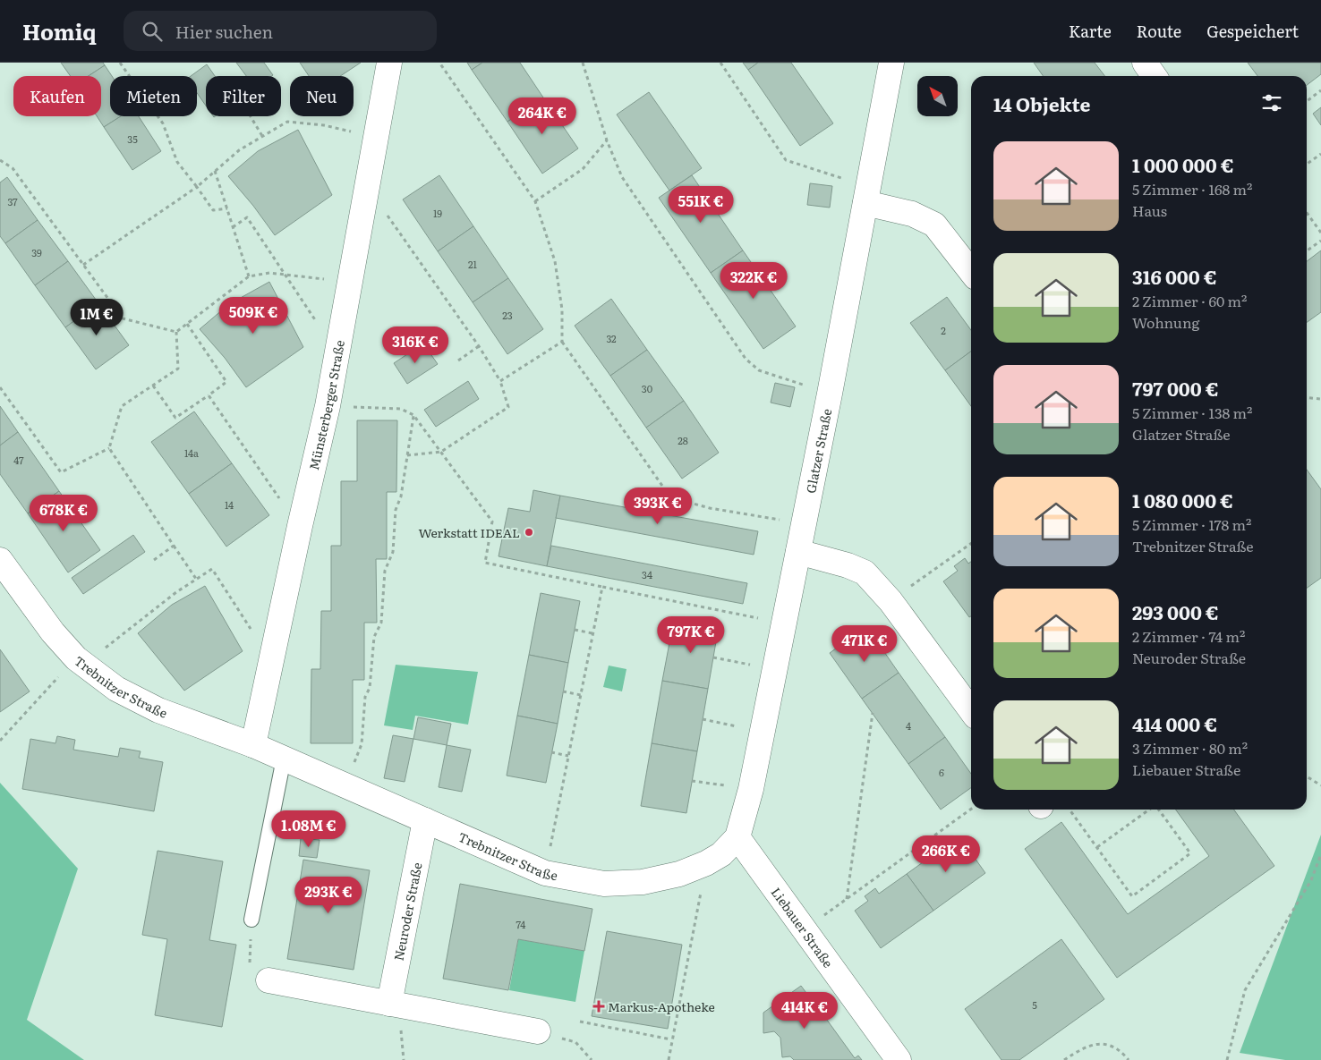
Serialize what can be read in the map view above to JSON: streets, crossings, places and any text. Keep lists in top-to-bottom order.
{
  "streets": {
    "street": [
      "Münsterberger Straße",
      "Glatzer Straße",
      "Trebnitzer Straße",
      "Neuroder Straße",
      "Liebauer Straße"
    ]
  },
  "crossings": [
    ["Münsterberger Straße", "Trebnitzer Straße"],
    ["Glatzer Straße", "Trebnitzer Straße"],
    ["Glatzer Straße", "Liebauer Straße"],
    ["Trebnitzer Straße", "Neuroder Straße"],
    ["Trebnitzer Straße", "Liebauer Straße"]
  ],
  "places": {
    "other": ["Werkstatt IDEAL"],
    "health": ["Markus-Apotheke"]
  },
  "house_numbers": [
    "35",
    "37",
    "19",
    "39",
    "21",
    "23",
    "2",
    "32",
    "30",
    "28",
    "14a",
    "47",
    "14",
    "34",
    "4",
    "6",
    "74",
    "5"
  ],
  "north": "top left",
  "page": {
    "header": "Homiq",
    "search": "Hier suchen",
    "nav": ["Karte", "Route", "Gespeichert"],
    "chip": [
      "Kaufen",
      "Mieten",
      "Filter",
      "Neu"
    ],
    "heading": "14 Objekte",
    "price": [
      "264K €",
      "551K €",
      "322K €",
      "509K €",
      "1M €",
      "316K €",
      "393K €",
      "678K €",
      "797K €",
      "471K €",
      "1.08M €",
      "266K €",
      "293K €",
      "414K €"
    ],
    "list": [
      {
        "name": "1 000 000 €",
        "note": "5 Zimmer · 168 m² · Haus"
      },
      {
        "name": "316 000 €",
        "note": "2 Zimmer · 60 m² · Wohnung"
      },
      {
        "name": "797 000 €",
        "note": "5 Zimmer · 138 m² · Glatzer Straße"
      },
      {
        "name": "1 080 000 €",
        "note": "5 Zimmer · 178 m² · Trebnitzer Straße"
      },
      {
        "name": "293 000 €",
        "note": "2 Zimmer · 74 m² · Neuroder Straße"
      },
      {
        "name": "414 000 €",
        "note": "3 Zimmer · 80 m² · Liebauer Straße"
      }
    ]
  }
}
